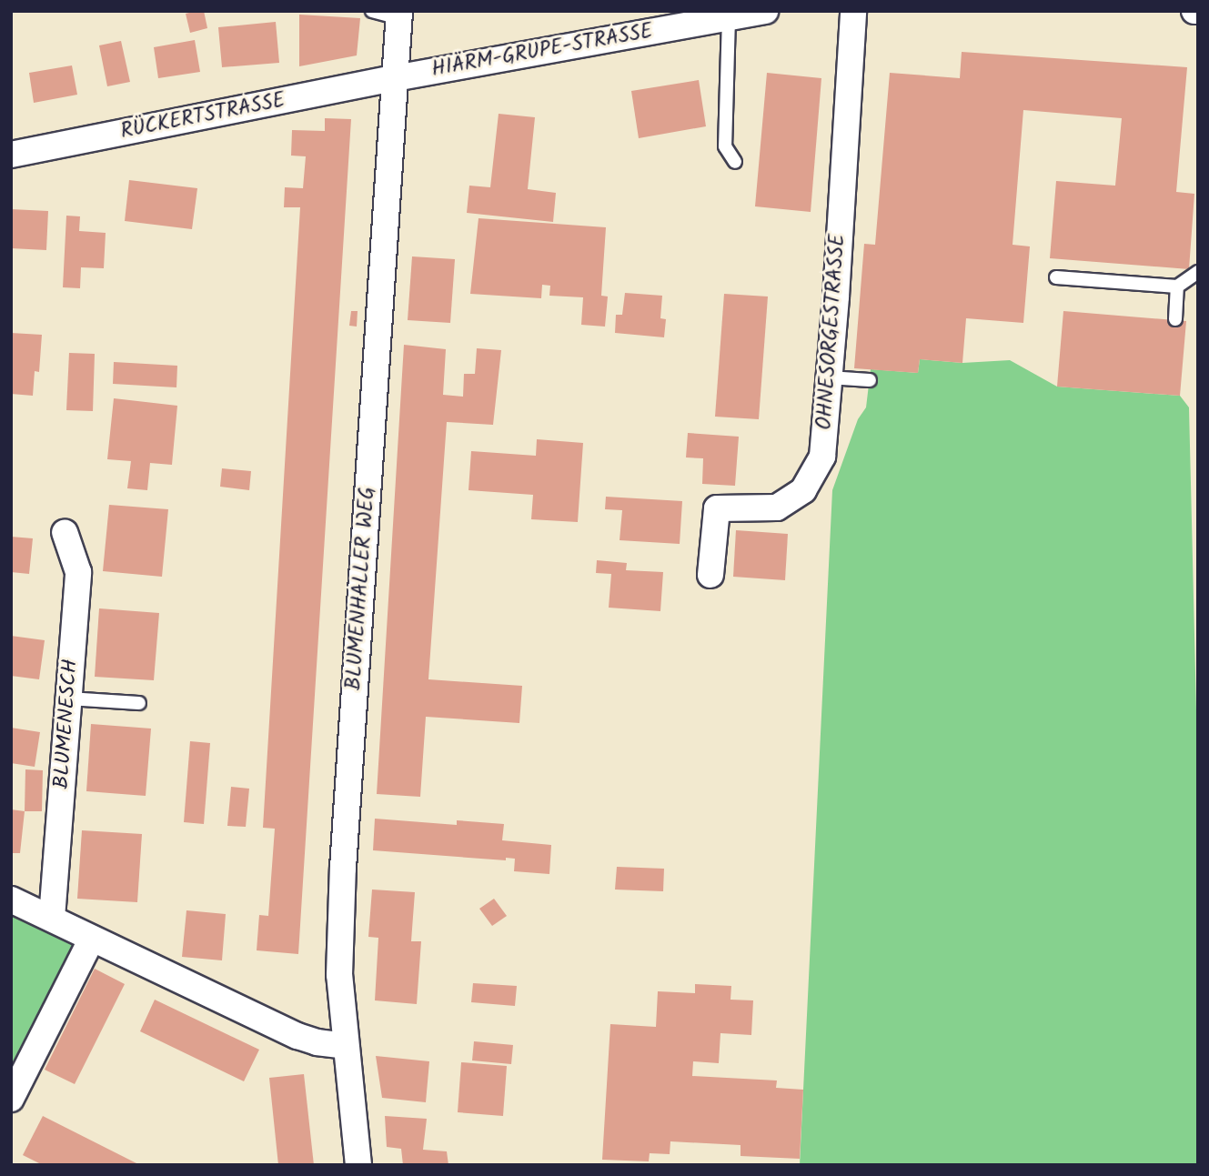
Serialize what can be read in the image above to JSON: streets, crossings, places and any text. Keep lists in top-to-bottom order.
{
  "streets": {
    "street": [
      "HIÄRM-GRUPE-STRASSE",
      "RÜCKERTSTRASSE",
      "OHNESORGESTRASSE",
      "BLUMENHALLER WEG",
      "BLUMENESCH"
    ]
  },
  "crossings": [
    ["HIÄRM-GRUPE-STRASSE", "RÜCKERTSTRASSE"],
    ["HIÄRM-GRUPE-STRASSE", "BLUMENHALLER WEG"],
    ["RÜCKERTSTRASSE", "BLUMENHALLER WEG"]
  ]
}
